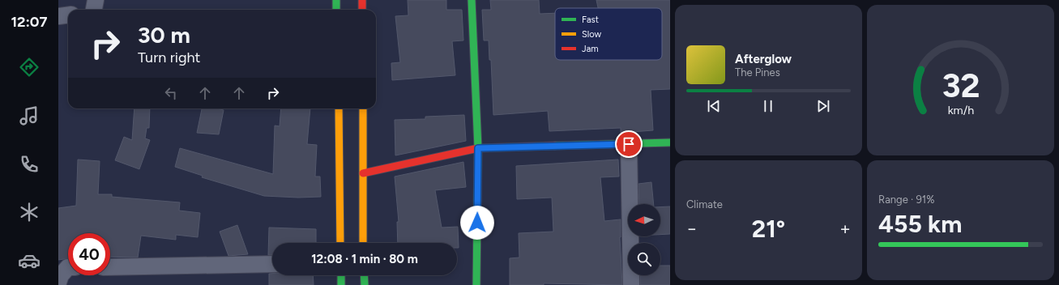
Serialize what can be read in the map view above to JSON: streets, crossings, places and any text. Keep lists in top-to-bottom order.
{
  "legend": ["Fast", "Slow", "Jam"],
  "north": "left",
  "page": {
    "tabs": "12:07",
    "turn": ["30 m", "Turn right"],
    "song": ["Afterglow", "The Pines"],
    "tile": [
      "Climate",
      ["Range · 91%", "455 km"]
    ],
    "heat": ["−", "21°", "+"],
    "limit": "40",
    "trip": "12:08 · 1 min · 80 m",
    "gauge": ["32", "km/h"]
  }
}
